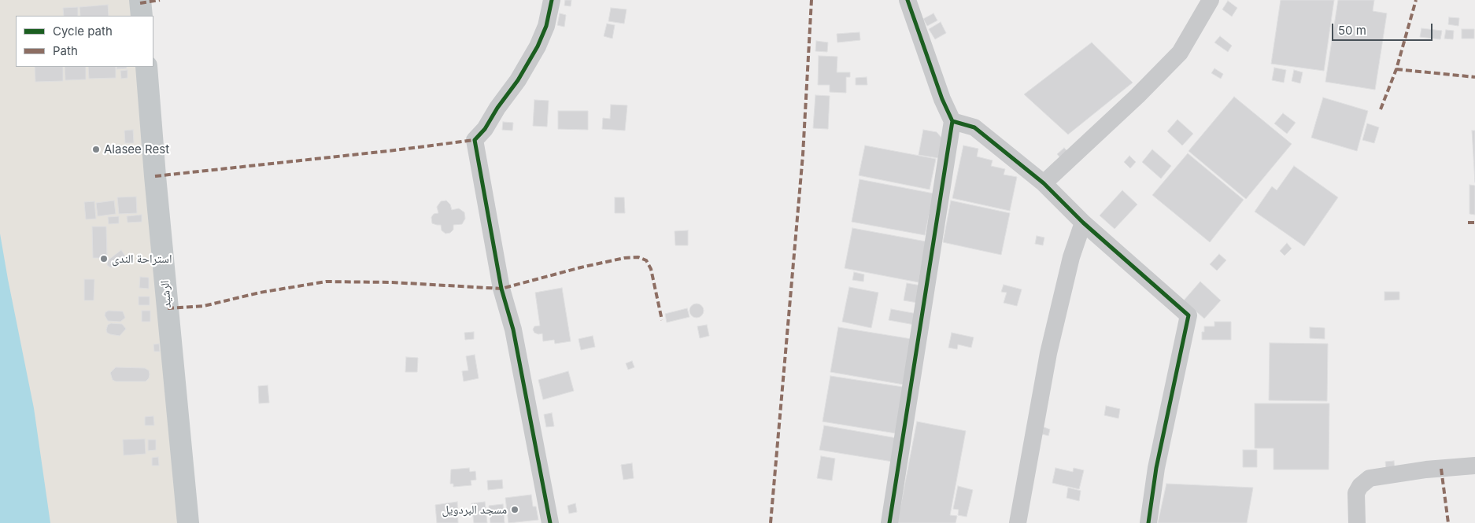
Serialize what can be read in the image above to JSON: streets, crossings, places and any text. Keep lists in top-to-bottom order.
{
  "streets": {
    "main road": ["الرشيد"]
  },
  "places": ["Alasee Rest", "استراحة الندى", "مسجد البردويل"],
  "legend": ["Cycle path", "Path"],
  "scale_bar": "50 m"
}
